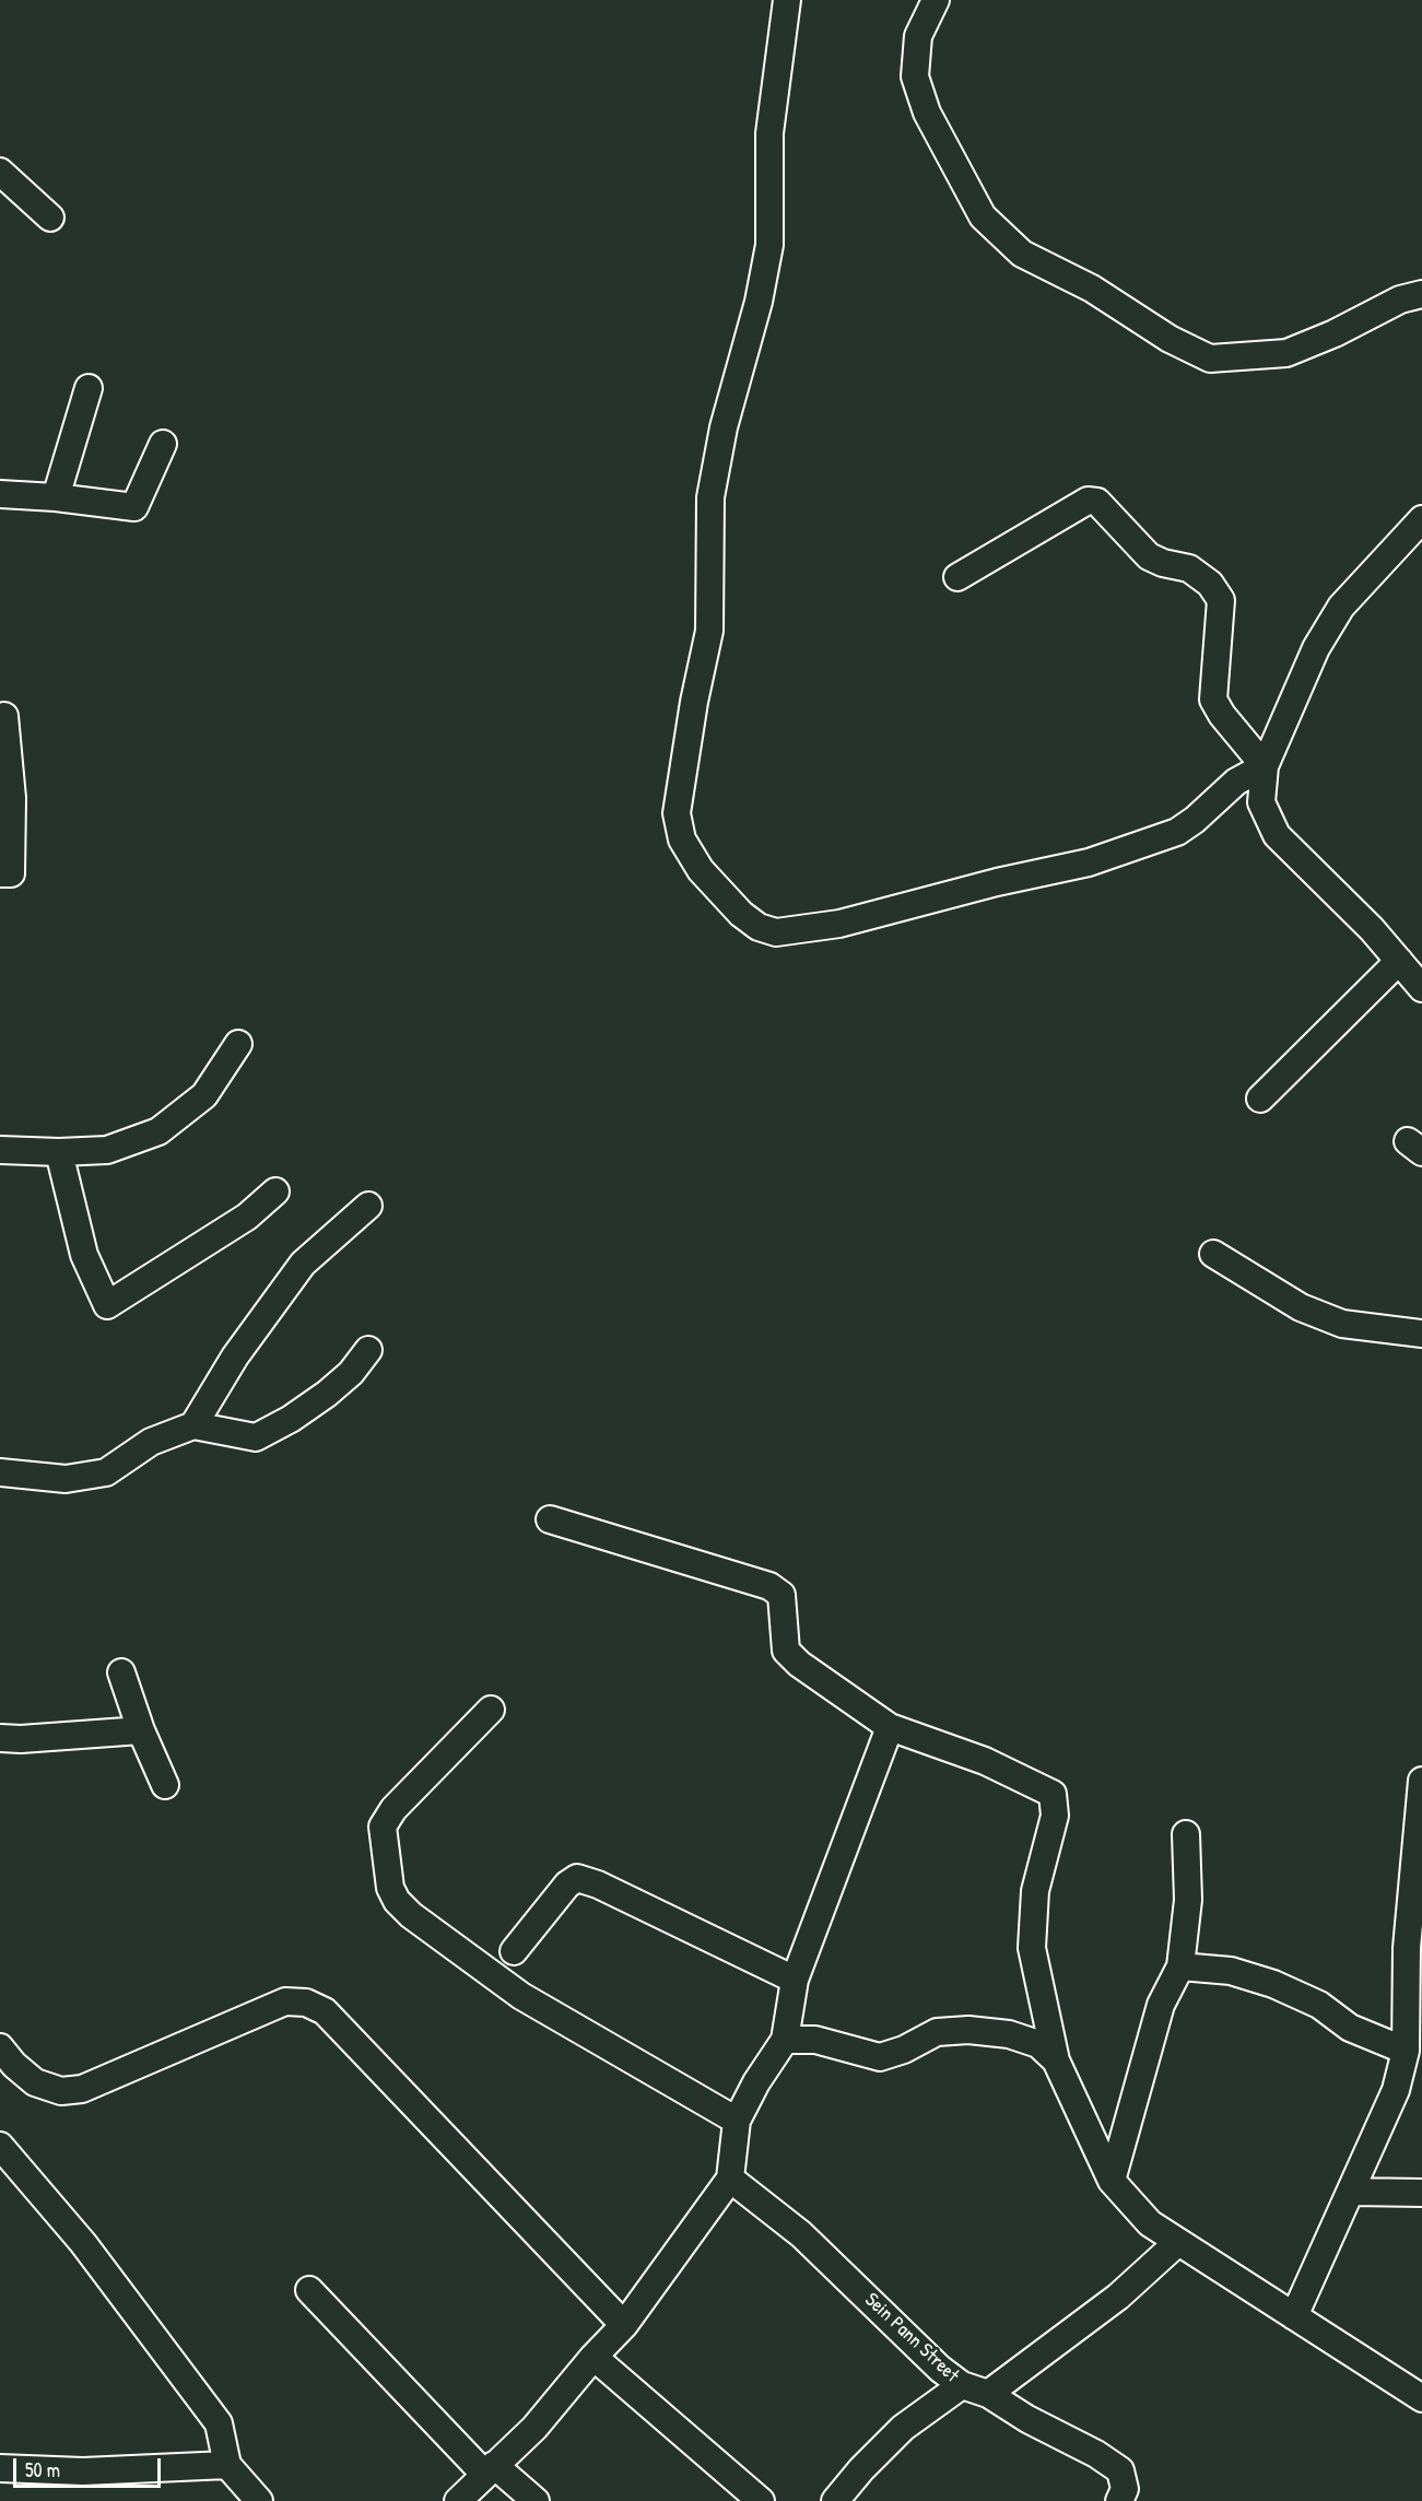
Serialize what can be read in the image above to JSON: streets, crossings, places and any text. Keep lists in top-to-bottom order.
{
  "streets": {
    "street": ["Sein Pann Street"]
  },
  "scale_bar": "50 m"
}
